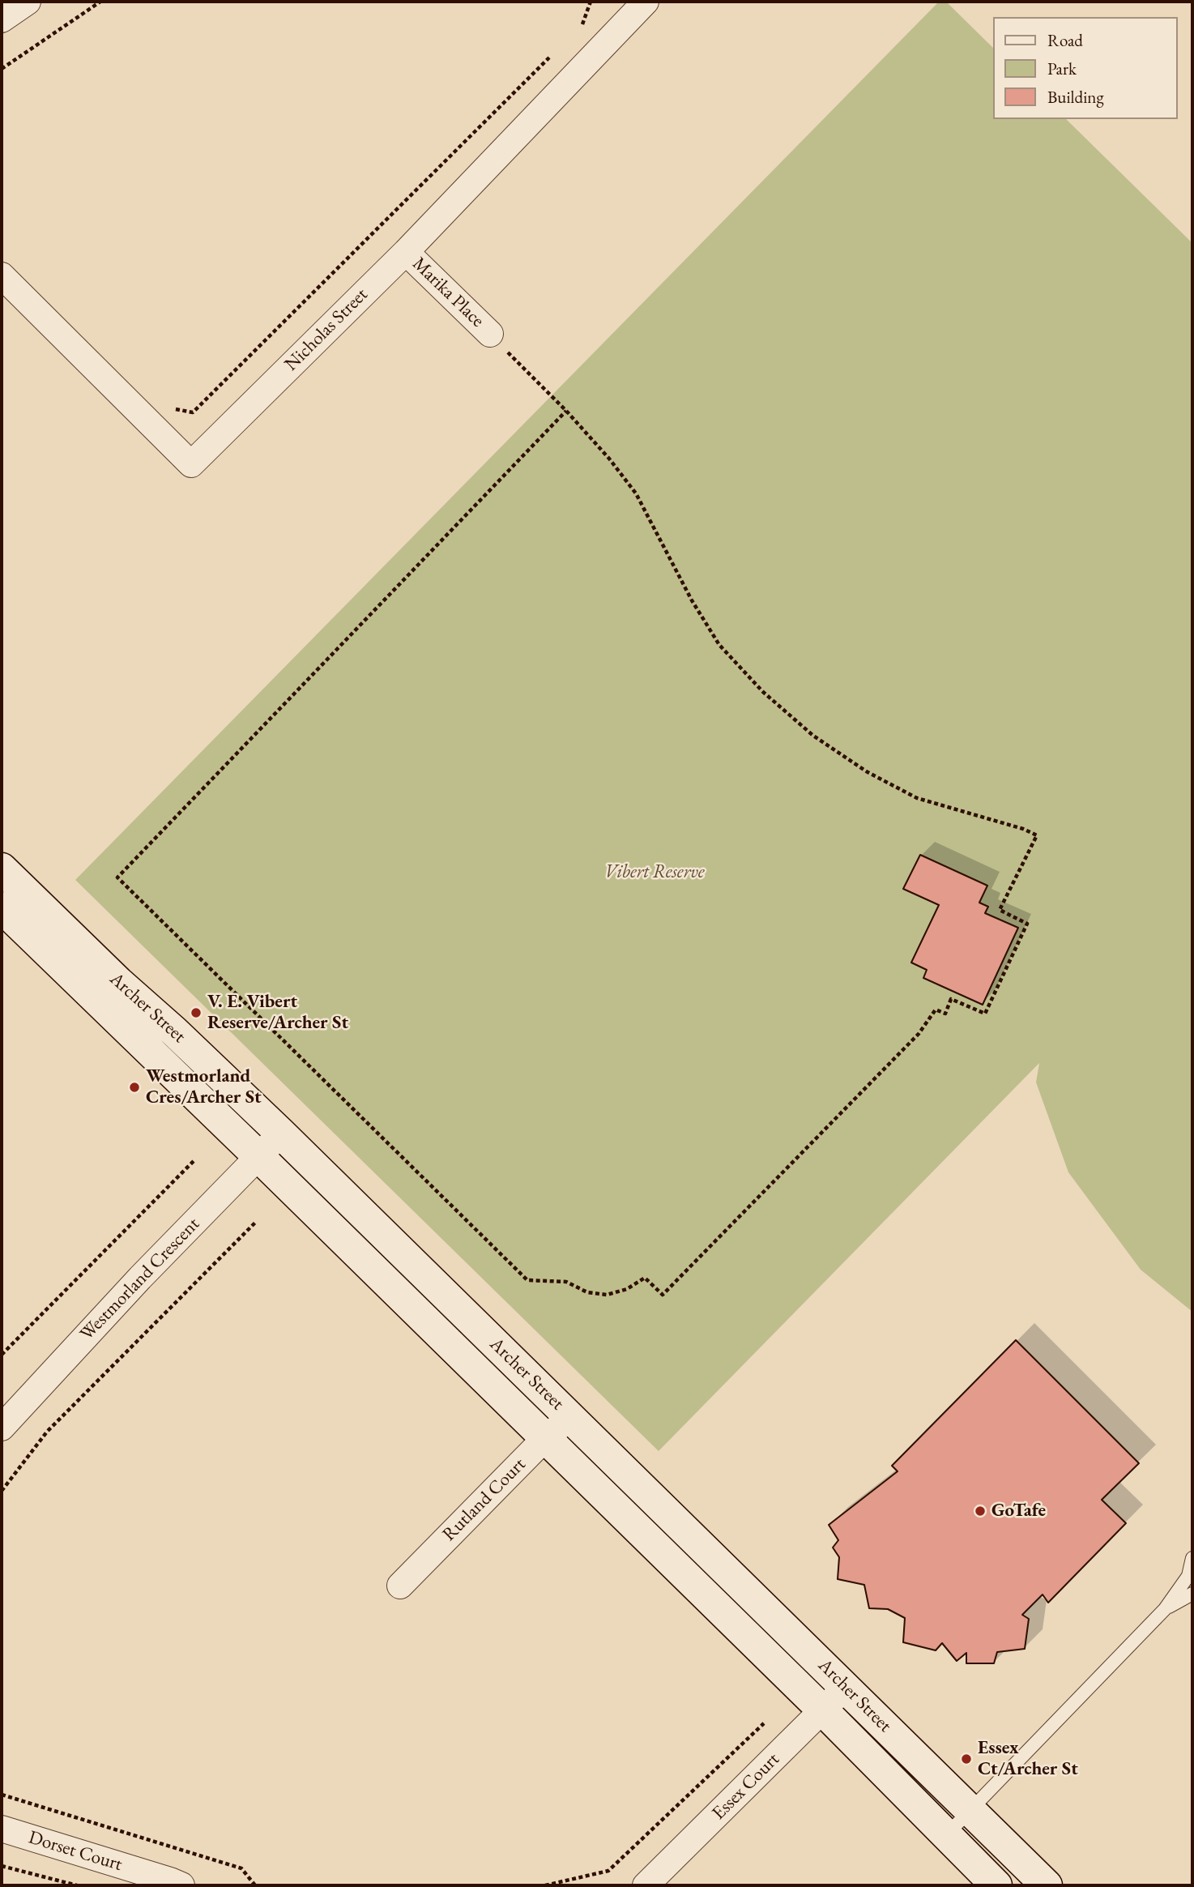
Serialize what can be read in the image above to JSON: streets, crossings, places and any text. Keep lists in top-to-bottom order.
{
  "streets": {
    "main road": ["Archer Street"],
    "street": [
      "Marika Place",
      "Nicholas Street",
      "Westmorland Crescent",
      "Rutland Court",
      "Essex Court",
      "Dorset Court"
    ]
  },
  "crossings": [
    ["Marika Place", "Nicholas Street"],
    ["Archer Street", "Westmorland Crescent"],
    ["Archer Street", "Rutland Court"],
    ["Archer Street", "Essex Court"]
  ],
  "parks": ["Vibert Reserve"],
  "places": [
    "V. E. Vibert Reserve/Archer St",
    "Westmorland Cres/Archer St",
    "GoTafe",
    "Essex Ct/Archer St"
  ],
  "legend": ["Road", "Park", "Building"]
}
